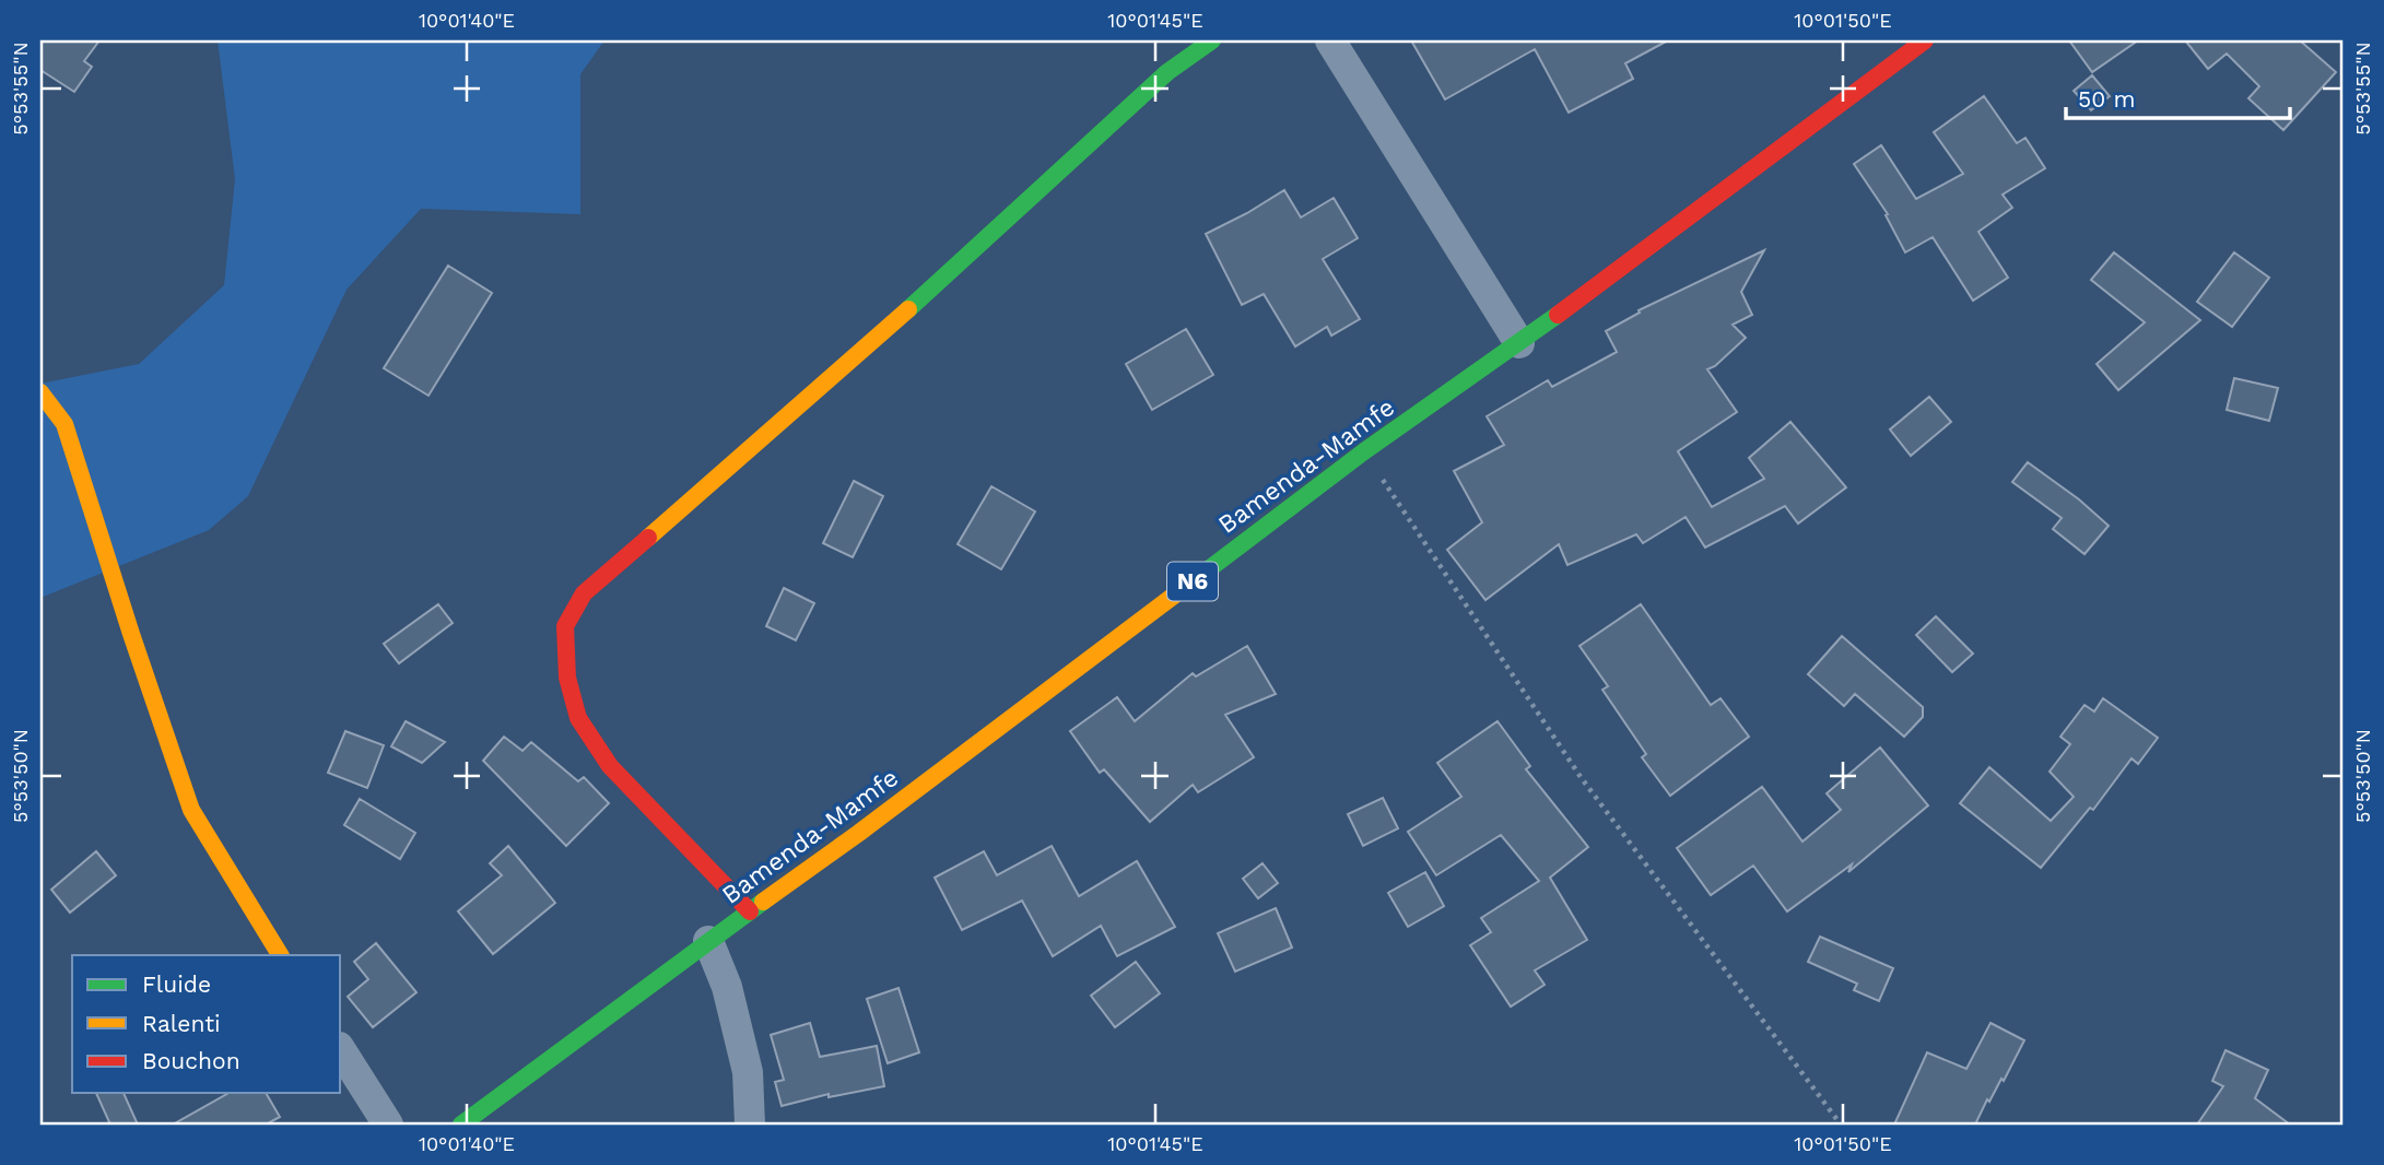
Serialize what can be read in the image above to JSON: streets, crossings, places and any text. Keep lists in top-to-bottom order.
{
  "streets": {
    "main road": ["Bamenda-Mamfe", "N6"]
  },
  "legend": ["Fluide", "Ralenti", "Bouchon"],
  "scale_bar": "50 m",
  "coordinates": [
    "10°01'40\"E",
    "10°01'45\"E",
    "10°01'50\"E",
    "5°53'55\"N",
    "5°53'50\"N"
  ]
}
